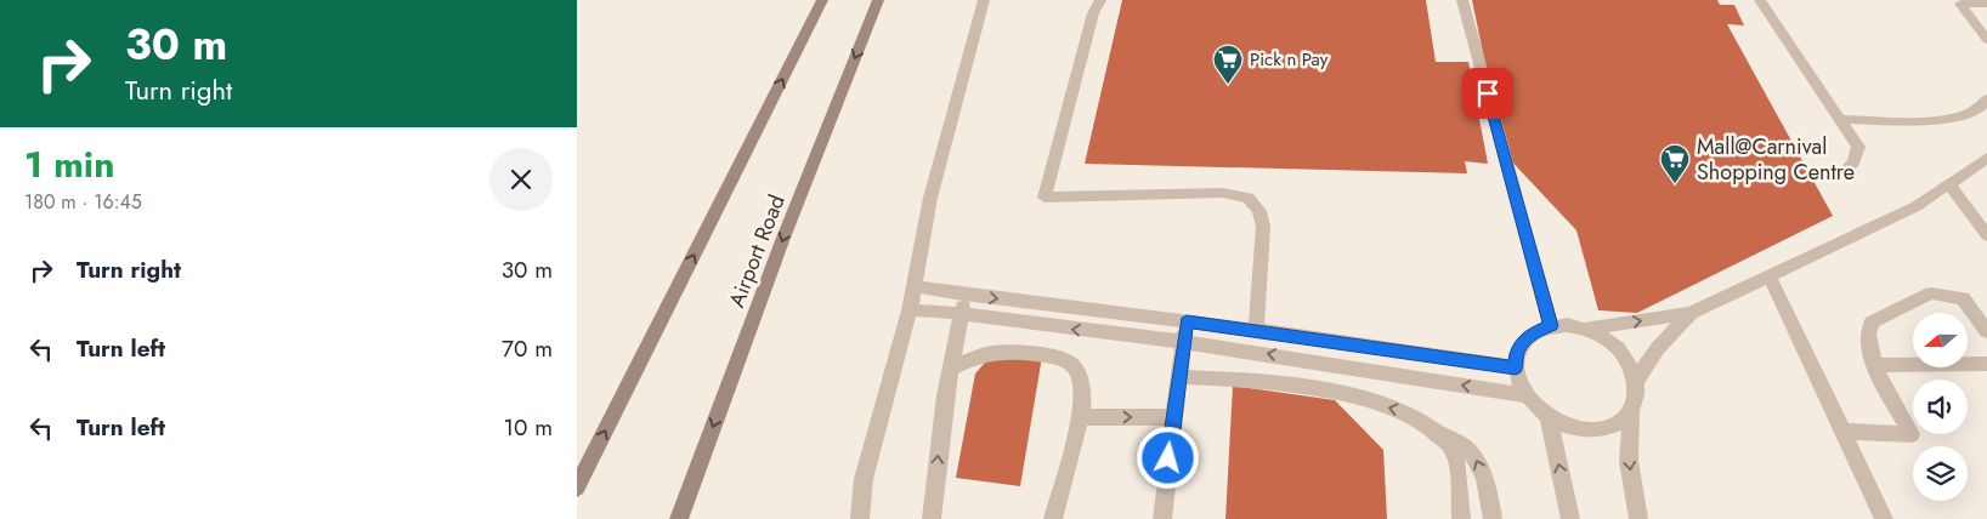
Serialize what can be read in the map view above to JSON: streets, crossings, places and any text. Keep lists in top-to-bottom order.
{
  "streets": {
    "main road": ["Airport Road"]
  },
  "places": {
    "supermarket": ["Pick n Pay", "Mall@Carnival Shopping Centre"]
  },
  "north": "left",
  "page": {
    "turn": ["30 m", "Turn right"],
    "heading": ["1 min", "180 m · 16:45"],
    "list": [
      {
        "name": "Turn right",
        "value": "30 m"
      },
      {
        "name": "Turn left",
        "value": "70 m"
      },
      {
        "name": "Turn left",
        "value": "10 m"
      }
    ]
  }
}
